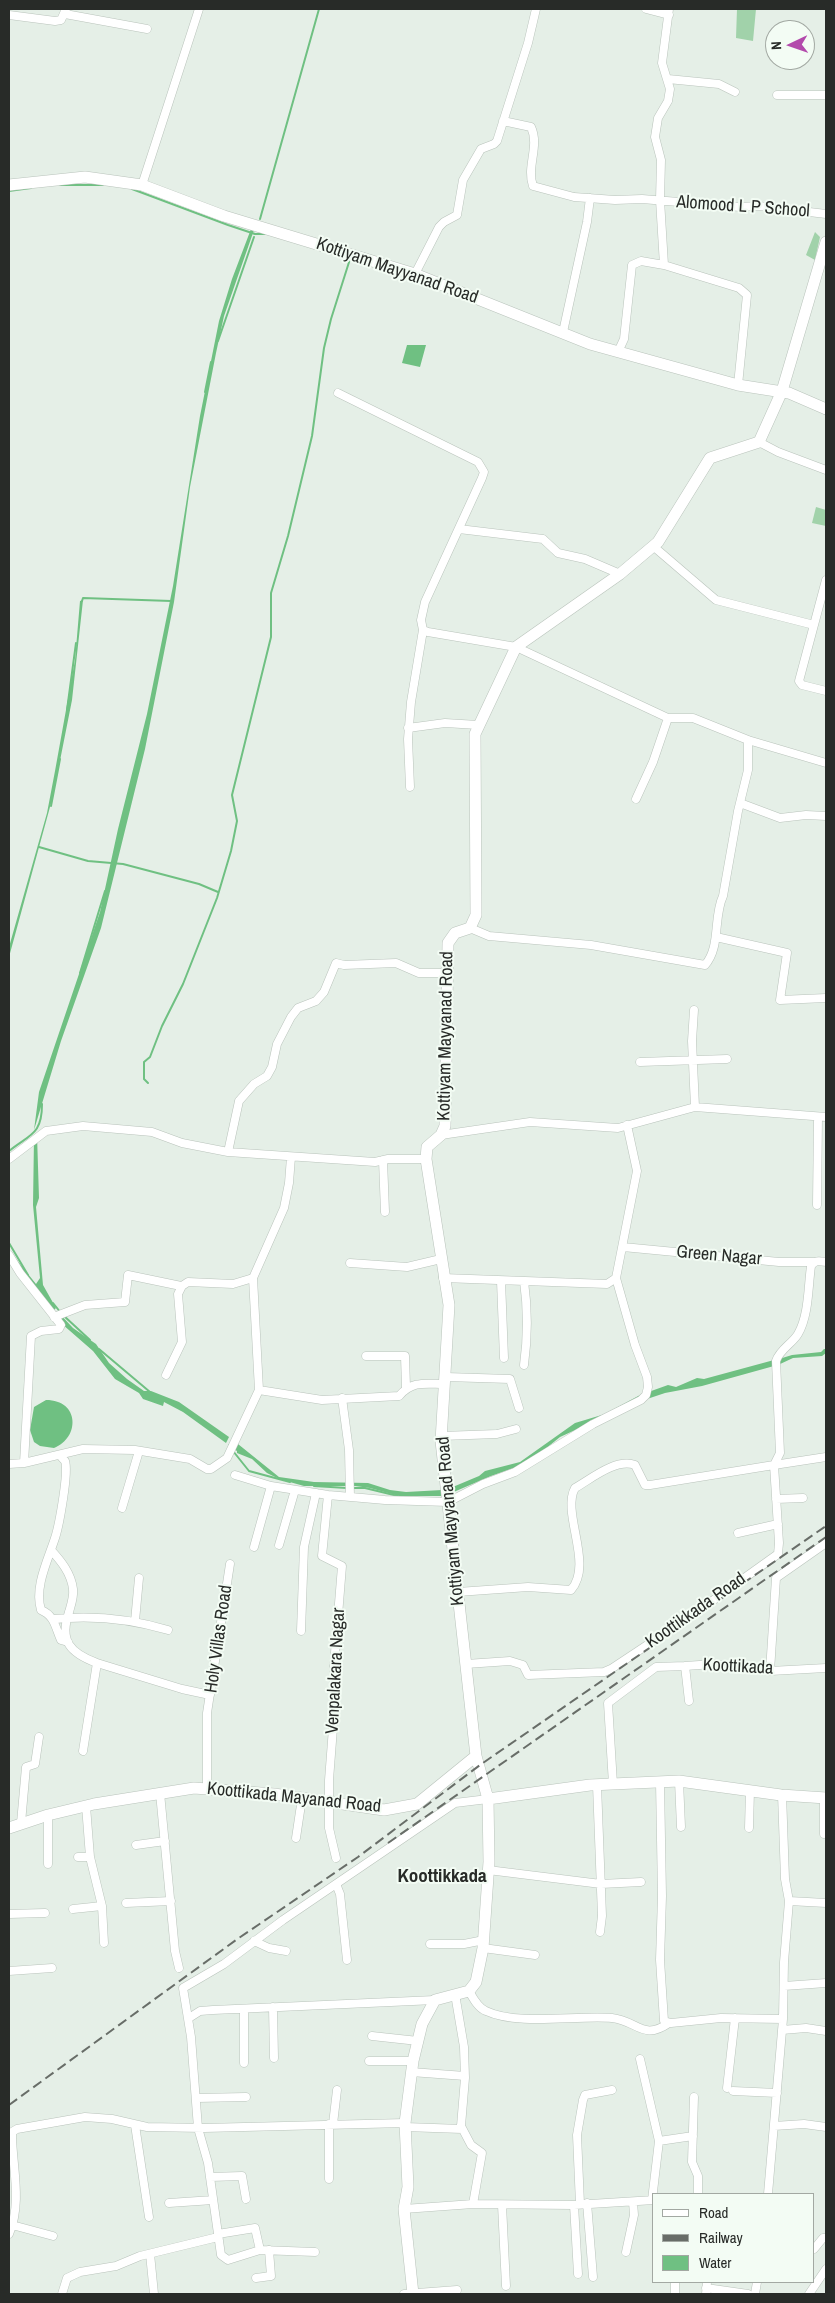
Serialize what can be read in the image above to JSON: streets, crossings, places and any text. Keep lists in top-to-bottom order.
{
  "streets": {
    "main road": ["Kottiyam Mayyanad Road", "Koottikada Mayanad Road"],
    "street": [
      "Alomood L P School",
      "Green Nagar",
      "Koottikkada Road",
      "Holy Villas Road",
      "Koottikada",
      "Venpalakara Nagar"
    ]
  },
  "crossings": [
    ["Kottiyam Mayyanad Road", "Koottikkada Road"],
    ["Kottiyam Mayyanad Road", "Koottikada Mayanad Road"],
    ["Holy Villas Road", "Koottikada Mayanad Road"],
    ["Venpalakara Nagar", "Koottikada Mayanad Road"]
  ],
  "districts": ["Koottikkada"],
  "legend": ["Road", "Railway", "Water"],
  "north": "left"
}
